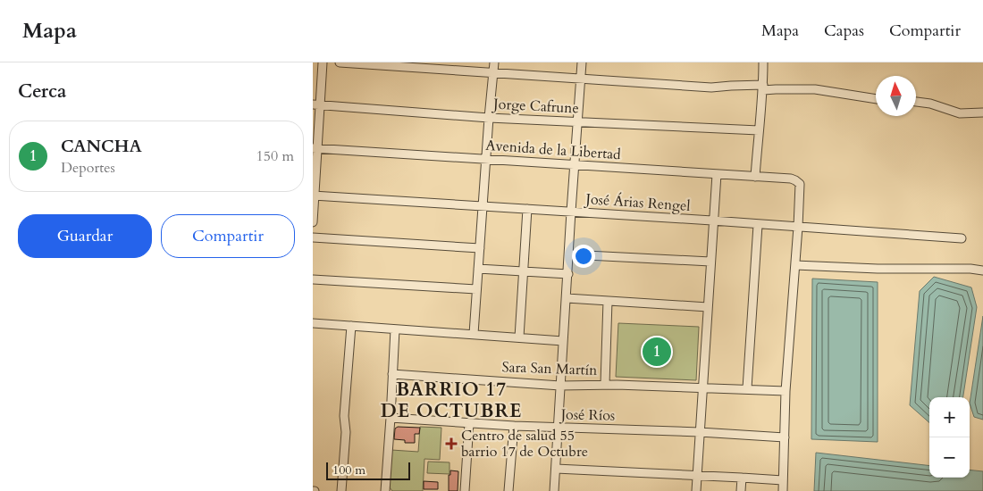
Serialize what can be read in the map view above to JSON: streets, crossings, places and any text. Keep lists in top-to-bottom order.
{
  "streets": {
    "street": [
      "Jorge Cafrune",
      "Avenida de la Libertad",
      "José Árias Rengel",
      "Sara San Martín",
      "José Ríos"
    ]
  },
  "crossings": [
    ["Avenida de la Libertad", "José Árias Rengel"]
  ],
  "districts": ["BARRIO 17 DE OCTUBRE"],
  "places": {
    "health": ["Centro de salud 55 barrio 17 de Octubre"]
  },
  "scale_bar": "100 m",
  "north": "top",
  "page": {
    "header": "Mapa",
    "nav": ["Mapa", "Capas", "Compartir"],
    "heading": "Cerca",
    "list": [
      {
        "mark": "1",
        "name": "CANCHA",
        "note": "Deportes",
        "value": "150 m"
      }
    ],
    "buttons": ["Guardar", "Compartir"],
    "pins": "1",
    "map_buttons": ["+", "−"],
    "scale": "100 m"
  }
}
